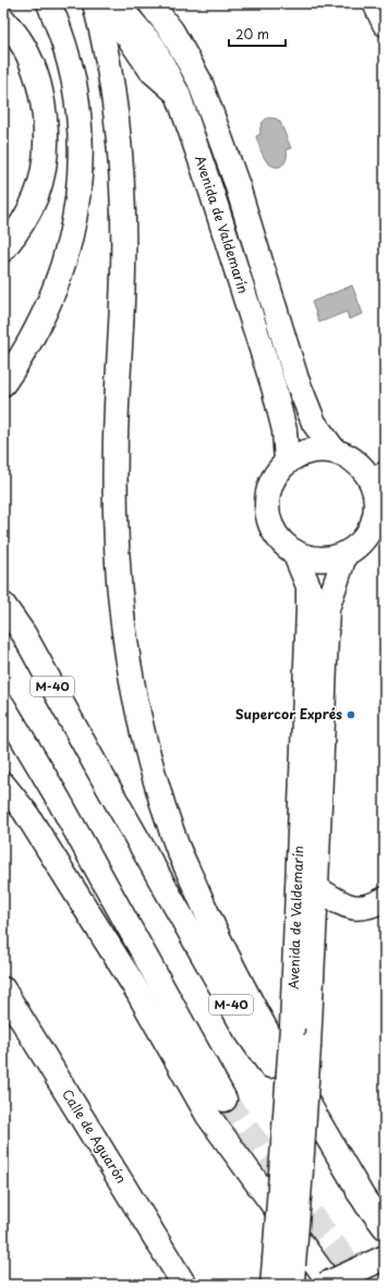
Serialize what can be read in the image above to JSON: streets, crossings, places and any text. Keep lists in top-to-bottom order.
{
  "streets": {
    "main road": ["Avenida de Valdemarín", "M-40", "Calle de Aguarón"]
  },
  "places": ["Supercor Exprés"],
  "scale_bar": "20 m"
}
